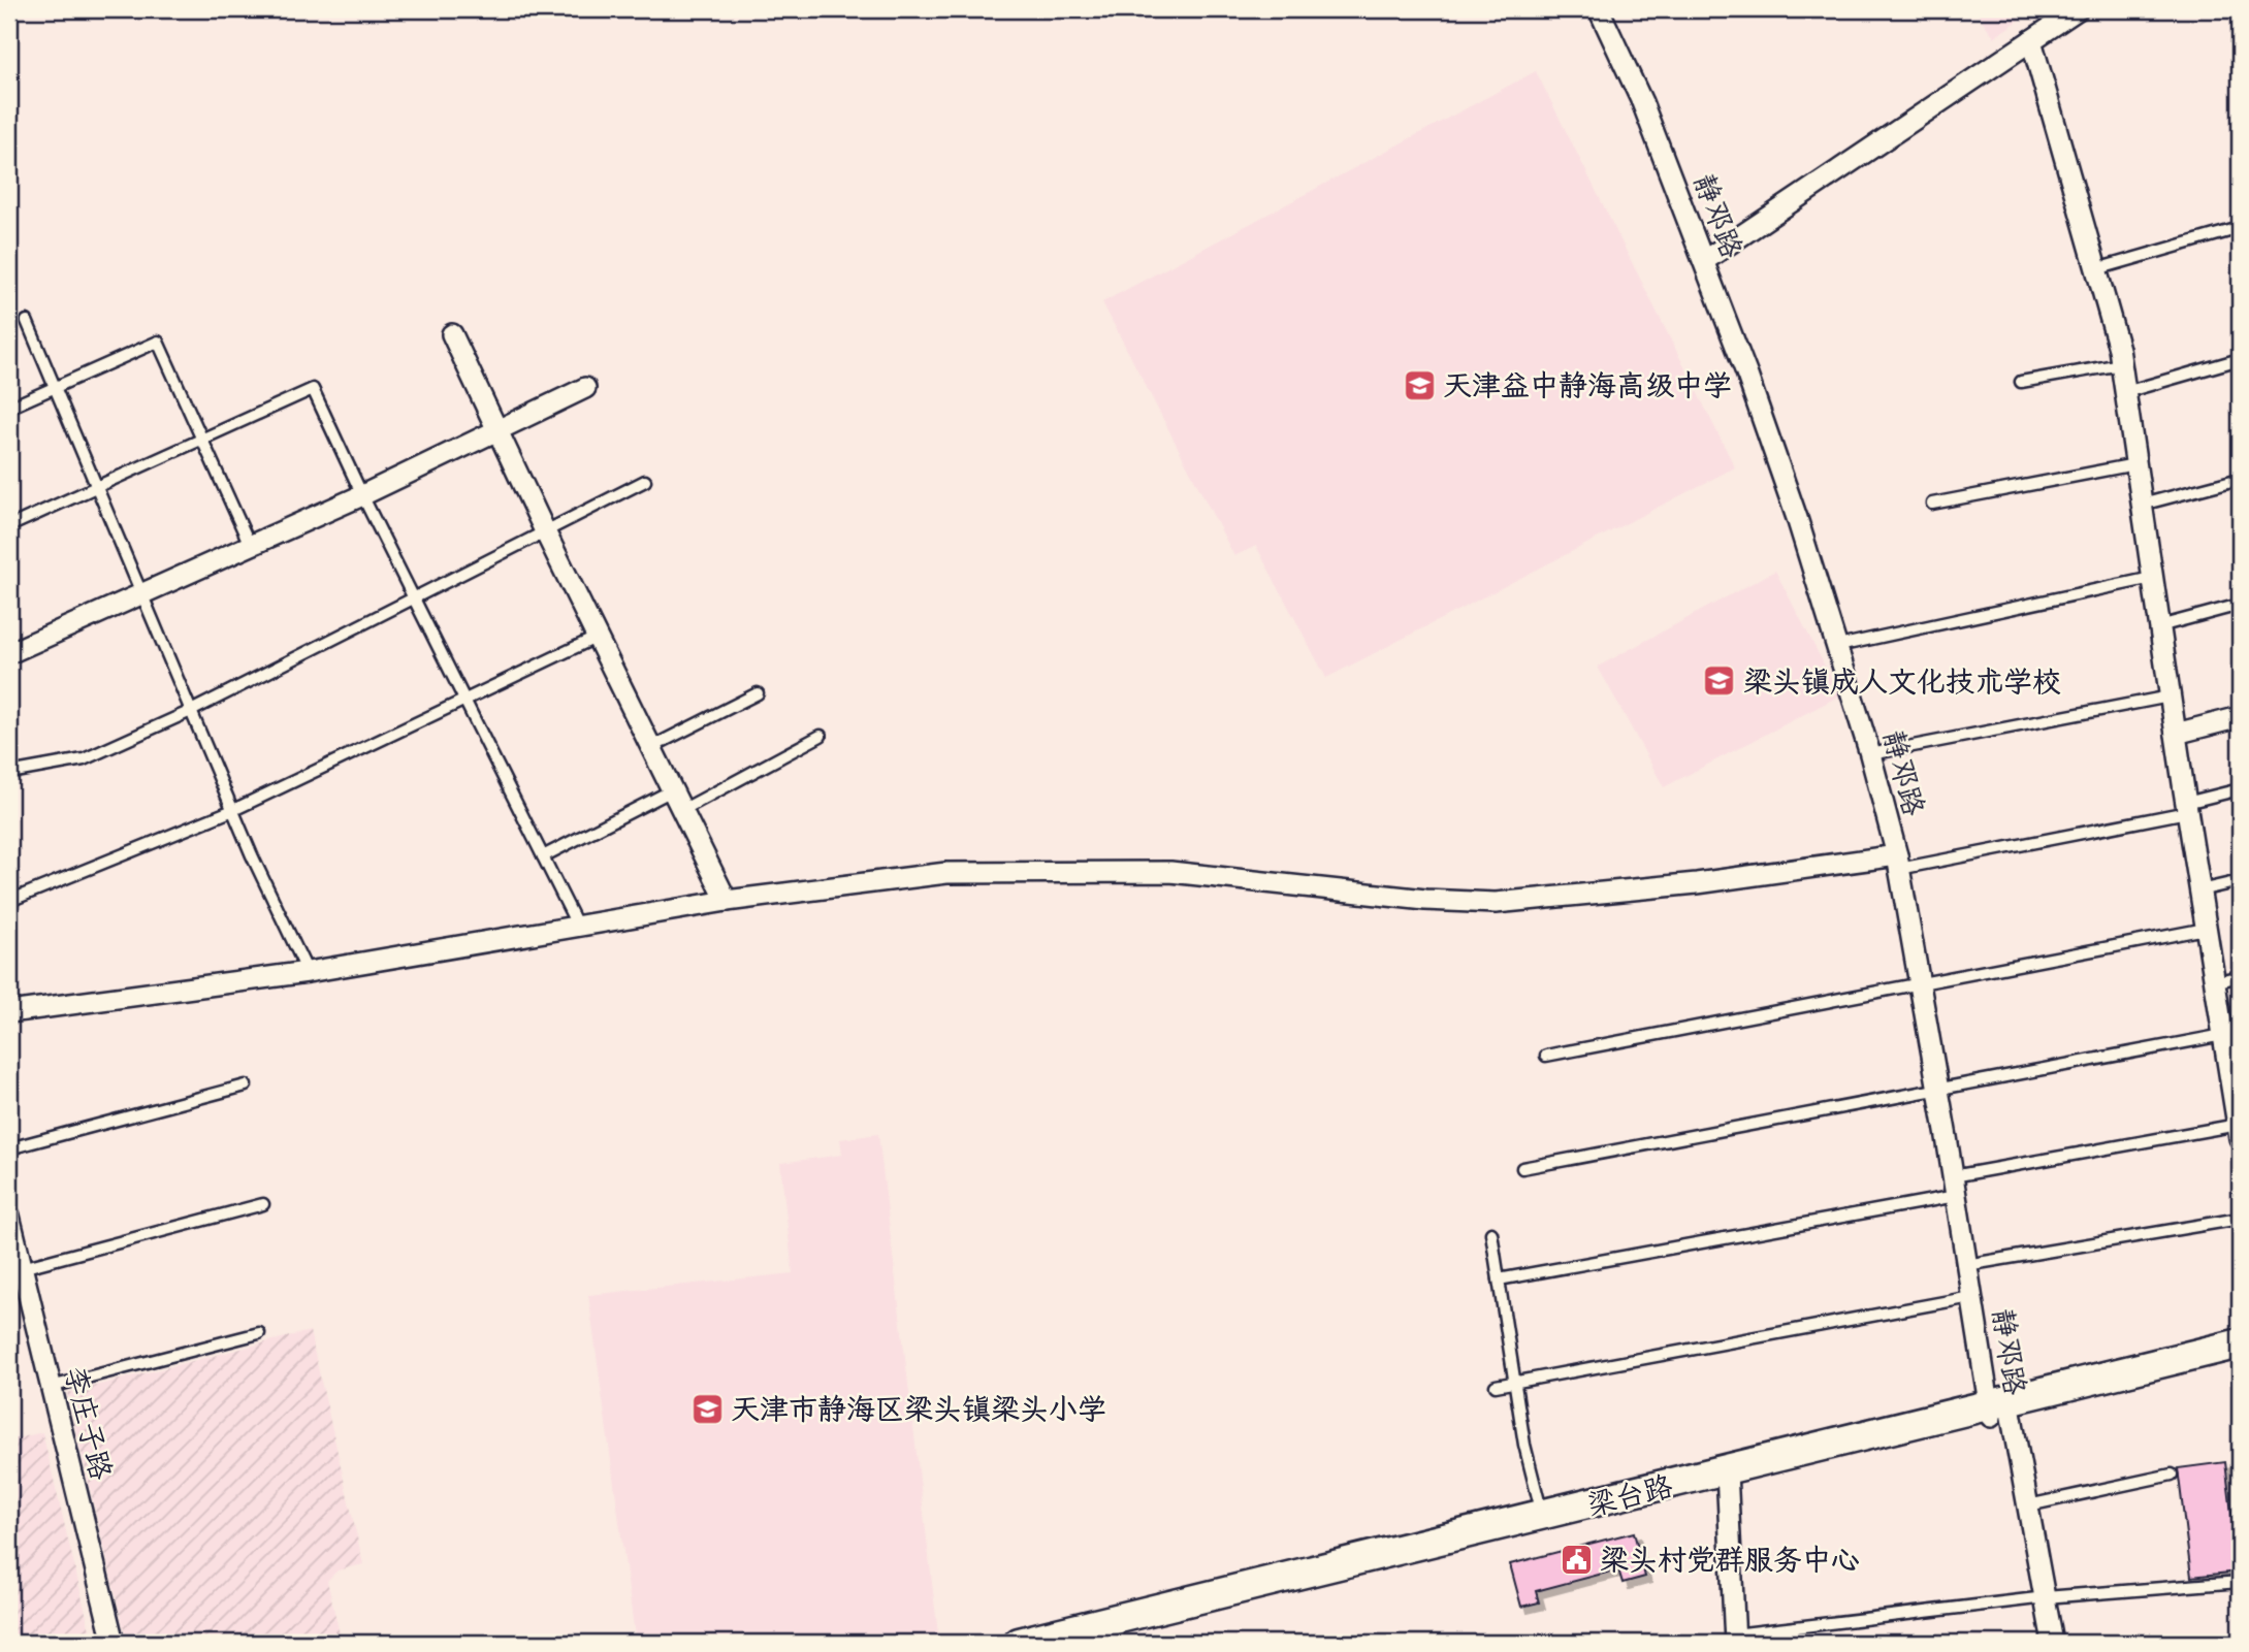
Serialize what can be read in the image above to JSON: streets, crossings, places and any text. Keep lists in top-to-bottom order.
{
  "streets": {
    "main road": ["梁台路"],
    "street": ["静邓路", "李庄子路"]
  },
  "crossings": [
    ["静邓路", "梁台路"]
  ],
  "places": {
    "school or university": ["天津益中静海高级中学", "梁头镇成人文化技术学校", "天津市静海区梁头镇梁头小学"],
    "public building": ["梁头村党群服务中心"]
  }
}
